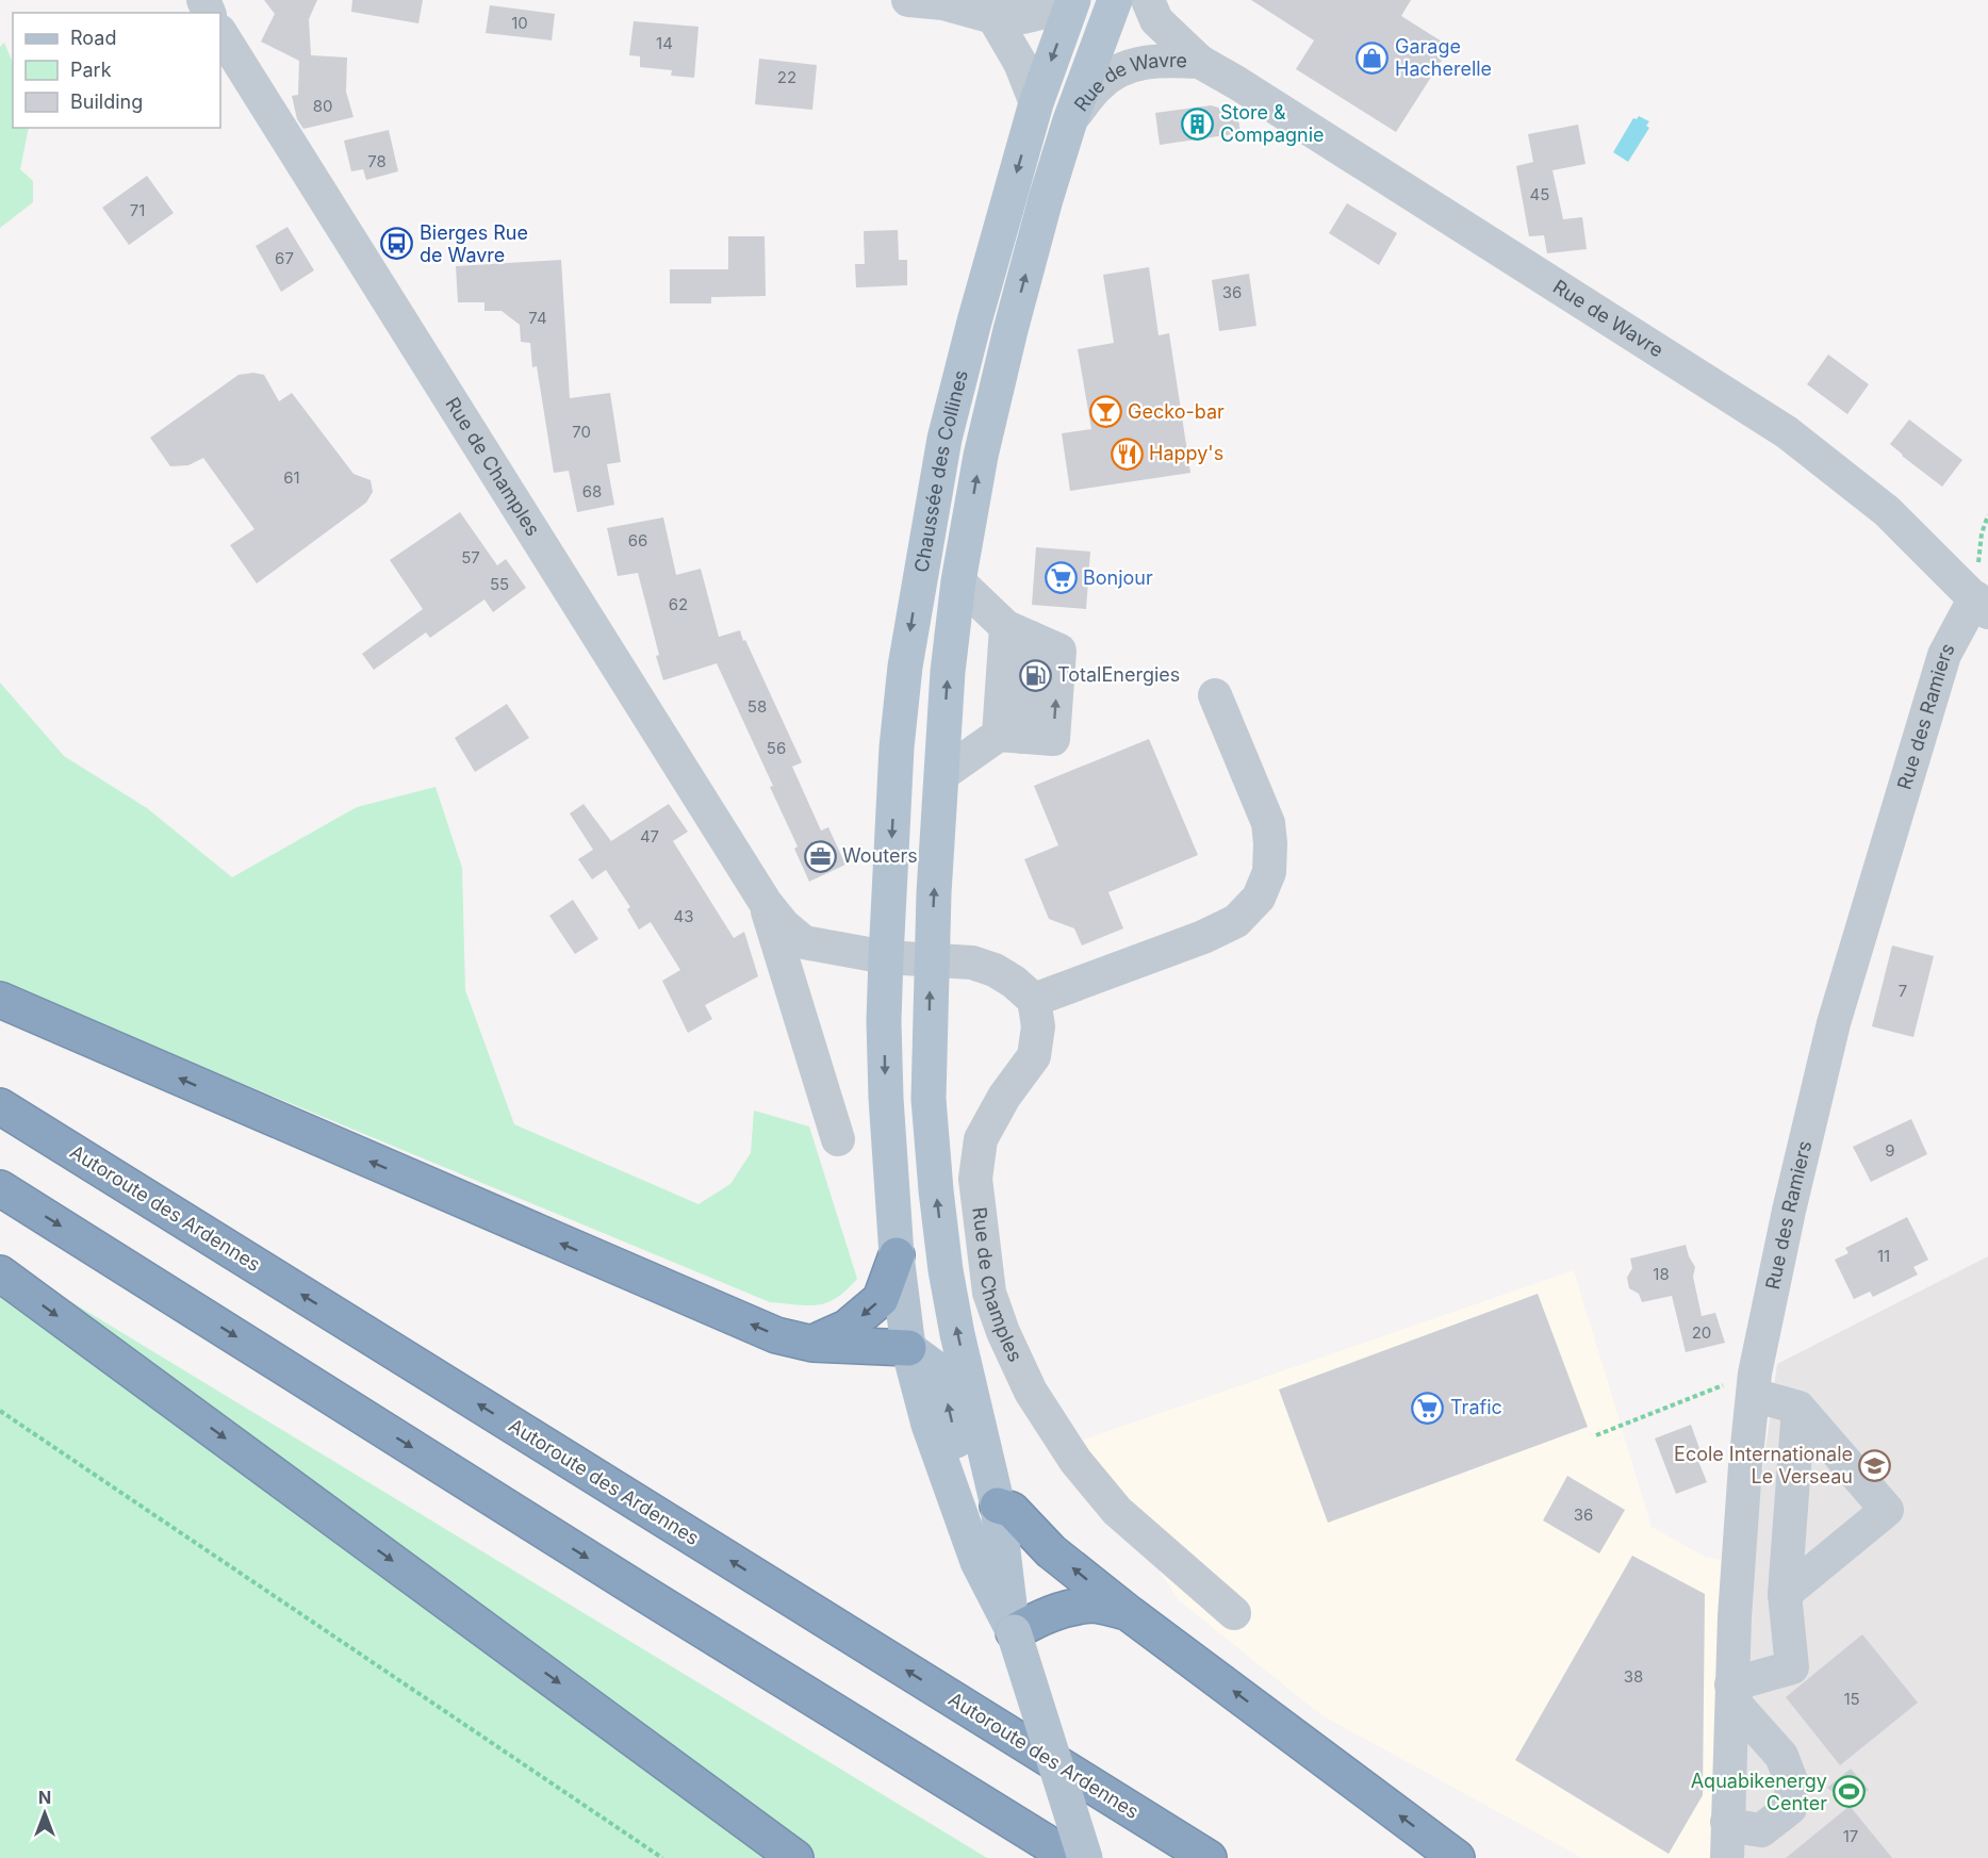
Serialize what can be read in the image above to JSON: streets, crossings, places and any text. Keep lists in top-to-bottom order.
{
  "streets": {
    "highway": ["Autoroute des Ardennes"],
    "main road": ["Chaussée des Collines"],
    "street": ["Rue de Wavre", "Rue de Champles", "Rue des Ramiers"]
  },
  "crossings": [
    ["Rue de Wavre", "Chaussée des Collines"],
    ["Rue de Wavre", "Rue des Ramiers"],
    ["Rue de Champles", "Chaussée des Collines"]
  ],
  "places": {
    "shop": ["Garage Hacherelle"],
    "building": ["Store & Compagnie"],
    "bus stop": ["Bierges Rue de Wavre"],
    "bar": ["Gecko-bar"],
    "restaurant": ["Happy's"],
    "supermarket": ["Bonjour", "Trafic"],
    "fuel station": ["TotalEnergies"],
    "office": ["Wouters"],
    "school or university": ["Ecole Internationale Le Verseau"],
    "sports": ["Aquabikenergy Center"]
  },
  "house_numbers": [
    "10",
    "14",
    "22",
    "80",
    "78",
    "45",
    "71",
    "67",
    "36",
    "74",
    "70",
    "61",
    "68",
    "66",
    "57",
    "55",
    "62",
    "58",
    "56",
    "47",
    "43",
    "7",
    "9",
    "11",
    "18",
    "20",
    "36",
    "38",
    "15",
    "17"
  ],
  "legend": ["Road", "Park", "Building"],
  "north": "top"
}
